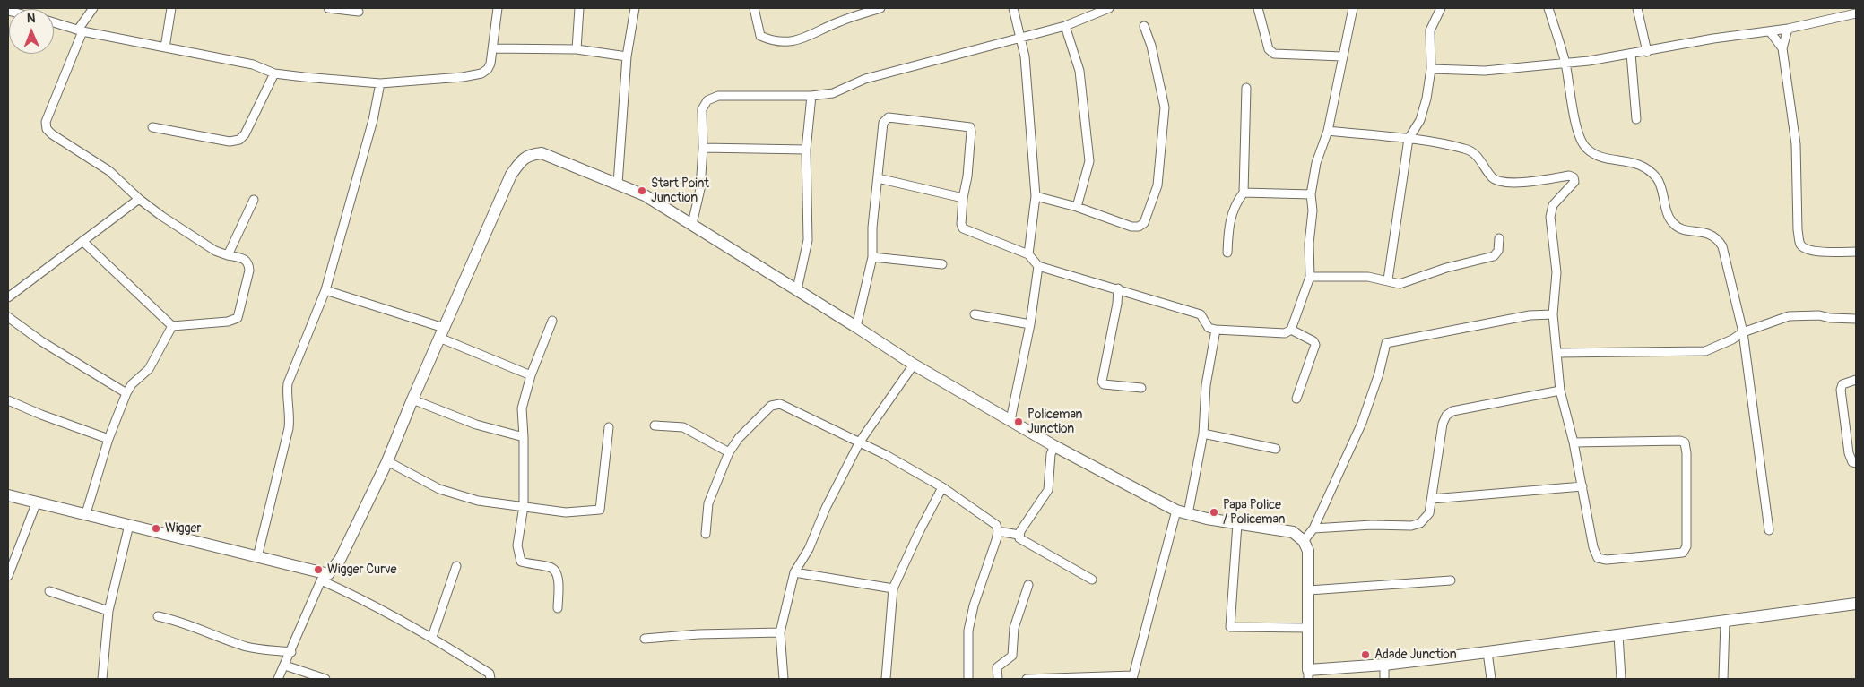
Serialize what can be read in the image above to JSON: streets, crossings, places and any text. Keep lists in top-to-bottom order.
{
  "places": [
    "Start Point Junction",
    "Policeman Junction",
    "Papa Police / Policeman",
    "Wigger",
    "Wigger Curve",
    "Adade Junction"
  ],
  "north": "top"
}
